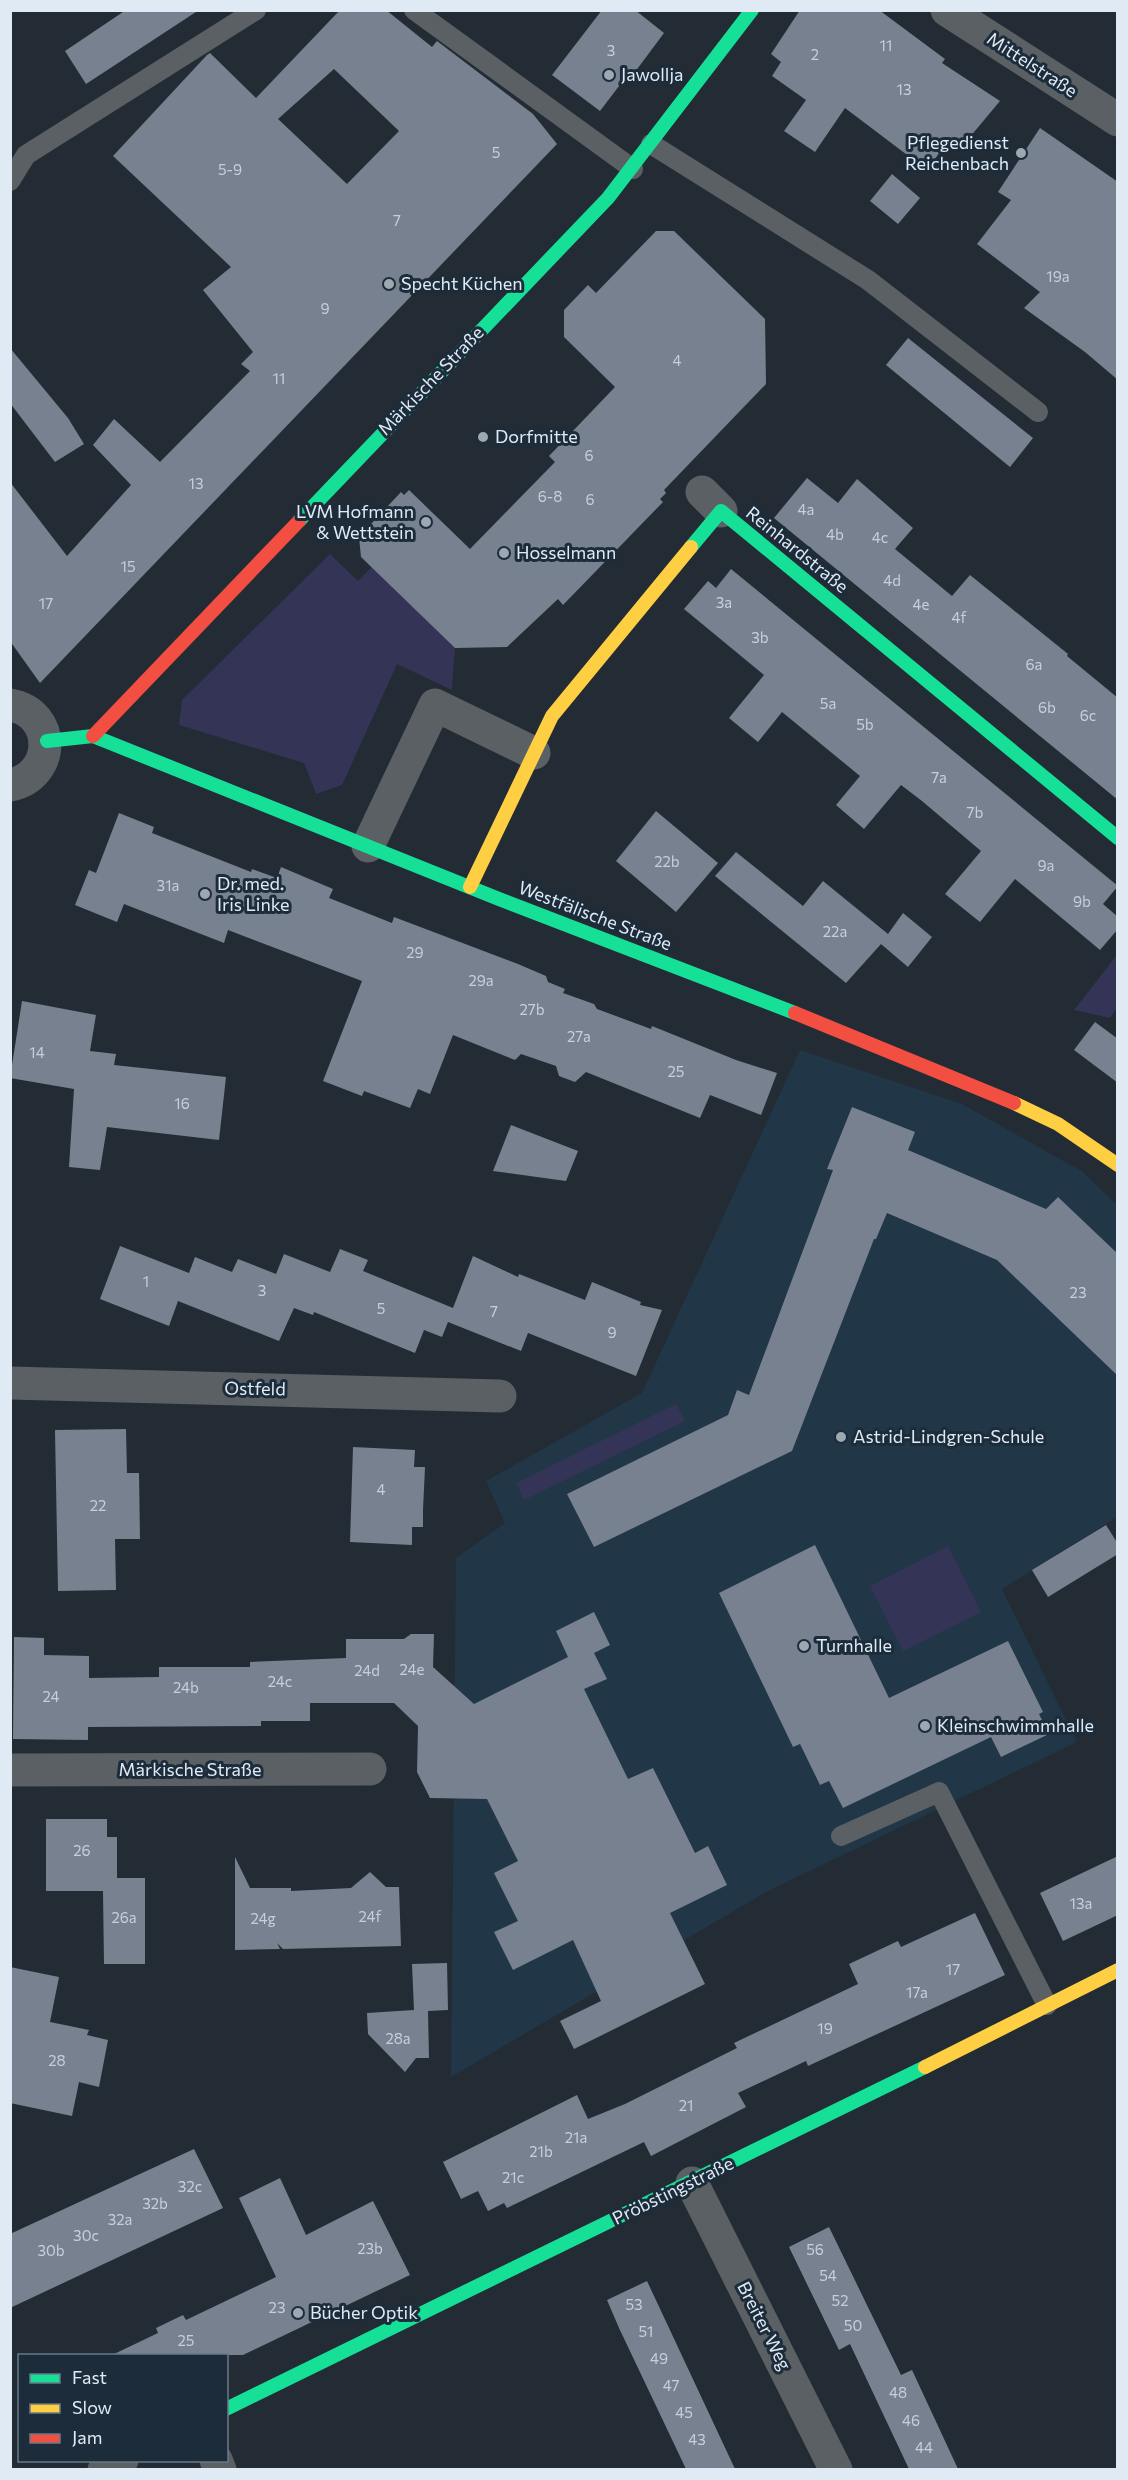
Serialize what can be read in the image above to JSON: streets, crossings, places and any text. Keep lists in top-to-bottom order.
{
  "streets": {
    "street": [
      "Mittelstraße",
      "Märkische Straße",
      "Reinhardstraße",
      "Westfälische Straße",
      "Ostfeld",
      "Pröbstingstraße",
      "Breiter Weg"
    ]
  },
  "crossings": [
    ["Märkische Straße", "Westfälische Straße"],
    ["Reinhardstraße", "Westfälische Straße"],
    ["Pröbstingstraße", "Breiter Weg"]
  ],
  "places": [
    "Jawollja",
    "Pflegedienst Reichenbach",
    "Specht Küchen",
    "Dorfmitte",
    "LVM Hofmann & Wettstein",
    "Hosselmann",
    "Dr. med. Iris Linke",
    "Astrid-Lindgren-Schule",
    "Turnhalle",
    "Kleinschwimmhalle",
    "Bücher Optik"
  ],
  "house_numbers": [
    "11",
    "3",
    "2",
    "13",
    "5",
    "5-9",
    "7",
    "19a",
    "9",
    "4",
    "11",
    "6",
    "13",
    "6-8",
    "6",
    "4a",
    "4b",
    "4c",
    "15",
    "4d",
    "3a",
    "17",
    "4e",
    "4f",
    "3b",
    "6a",
    "5a",
    "6b",
    "6c",
    "5b",
    "7a",
    "7b",
    "22b",
    "9a",
    "31a",
    "9b",
    "22a",
    "29",
    "29a",
    "27b",
    "27a",
    "14",
    "25",
    "16",
    "1",
    "3",
    "23",
    "5",
    "7",
    "9",
    "4",
    "22",
    "24e",
    "24d",
    "24c",
    "24b",
    "24",
    "26",
    "13a",
    "24f",
    "26a",
    "24g",
    "17",
    "17a",
    "19",
    "28a",
    "28",
    "21",
    "21a",
    "21b",
    "21c",
    "32c",
    "32b",
    "32a",
    "30c",
    "23b",
    "56",
    "30b",
    "54",
    "52",
    "53",
    "23",
    "50",
    "51",
    "25",
    "49",
    "47",
    "48",
    "45",
    "46",
    "43",
    "44"
  ],
  "legend": ["Fast", "Slow", "Jam"]
}
